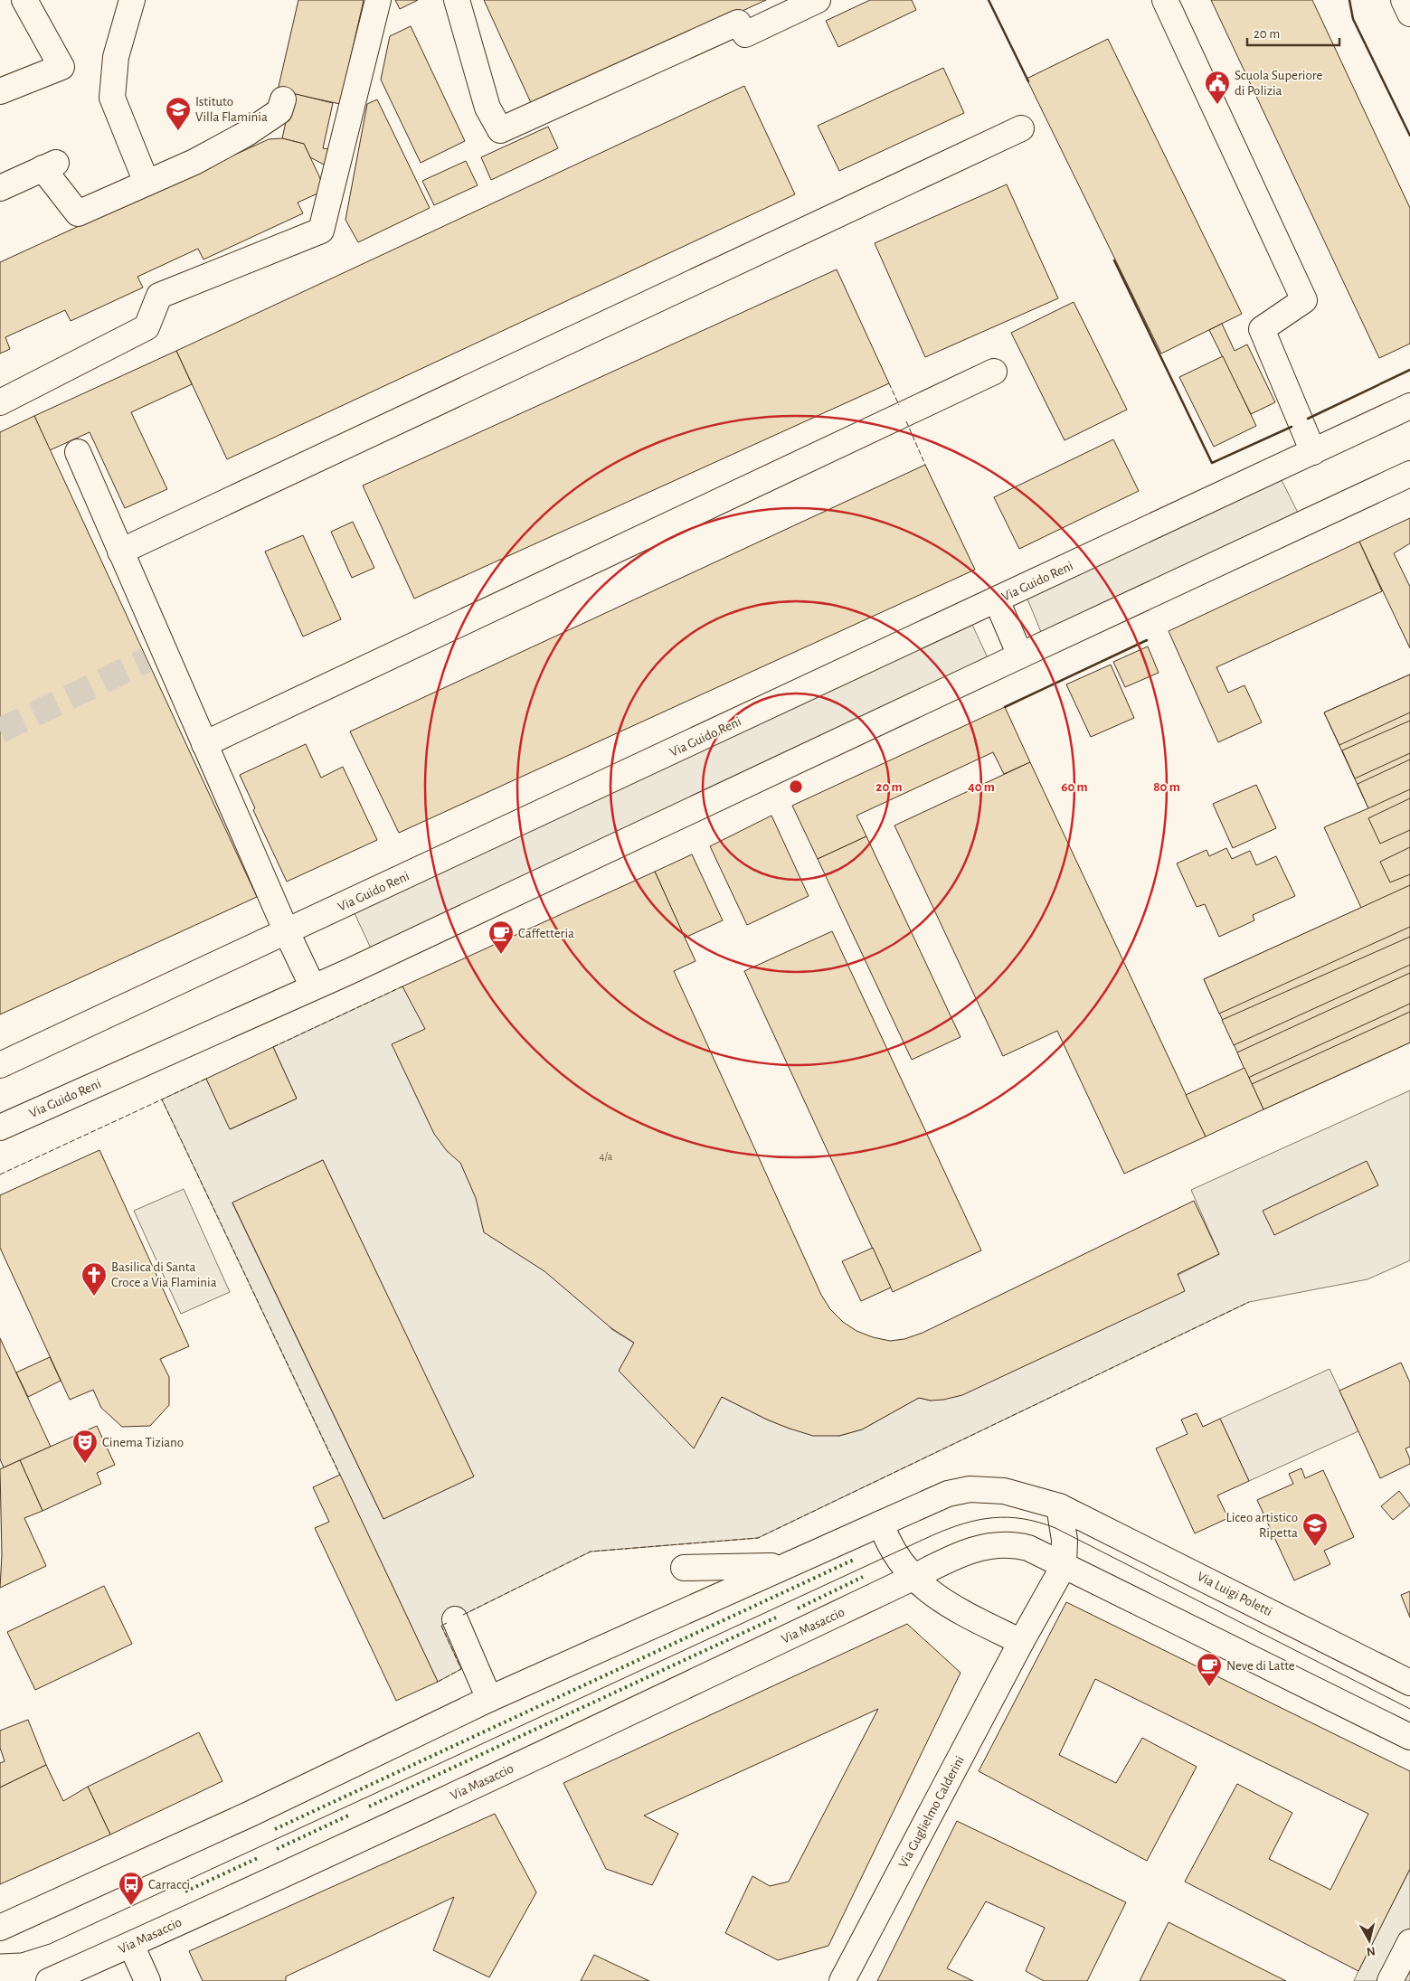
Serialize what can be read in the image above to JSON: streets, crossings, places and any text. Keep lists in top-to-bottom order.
{
  "streets": {
    "street": [
      "Via Guido Reni",
      "Via Luigi Poletti",
      "Via Masaccio",
      "Via Guglielmo Calderini"
    ]
  },
  "crossings": [
    ["Via Masaccio", "Via Guglielmo Calderini"]
  ],
  "places": {
    "public building": ["Scuola Superiore di Polizia"],
    "school or university": ["Istituto Villa Flaminia", "Liceo artistico Ripetta"],
    "cafe": ["Caffetteria", "Neve di Latte"],
    "church": ["Basilica di Santa Croce a Via Flaminia"],
    "theatre": ["Cinema Tiziano"],
    "bus stop": ["Carracci"]
  },
  "house_numbers": ["4/a"],
  "scale_bar": "20 m",
  "north": "bottom",
  "rings": [
    "20 m",
    "40 m",
    "60 m",
    "80 m"
  ]
}
